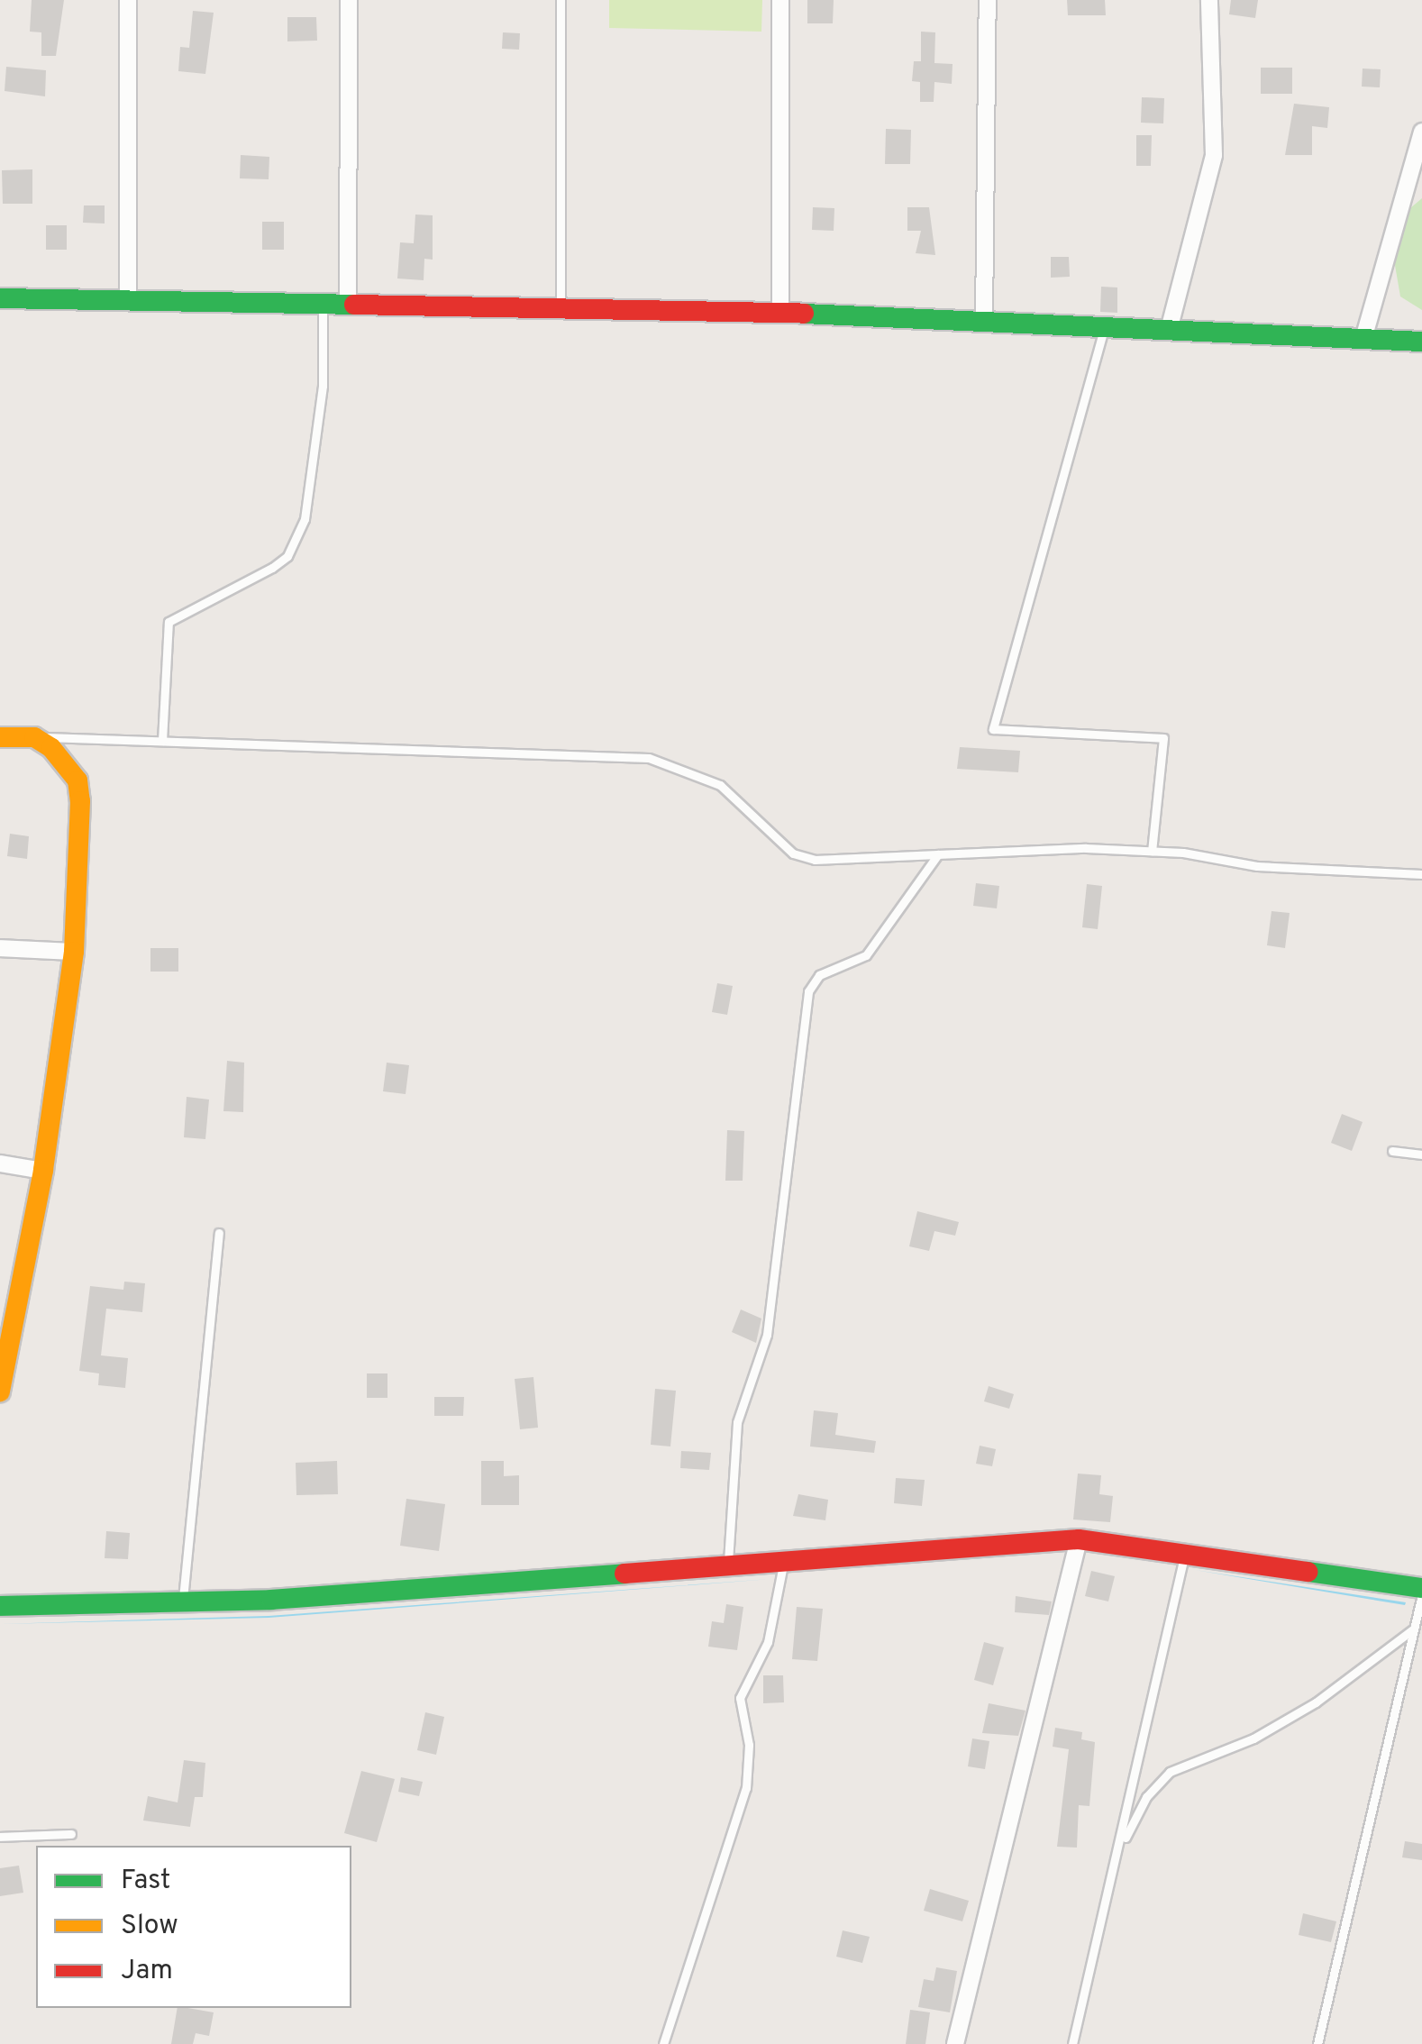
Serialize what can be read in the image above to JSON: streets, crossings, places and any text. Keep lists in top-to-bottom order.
{
  "legend": ["Fast", "Slow", "Jam"]
}
